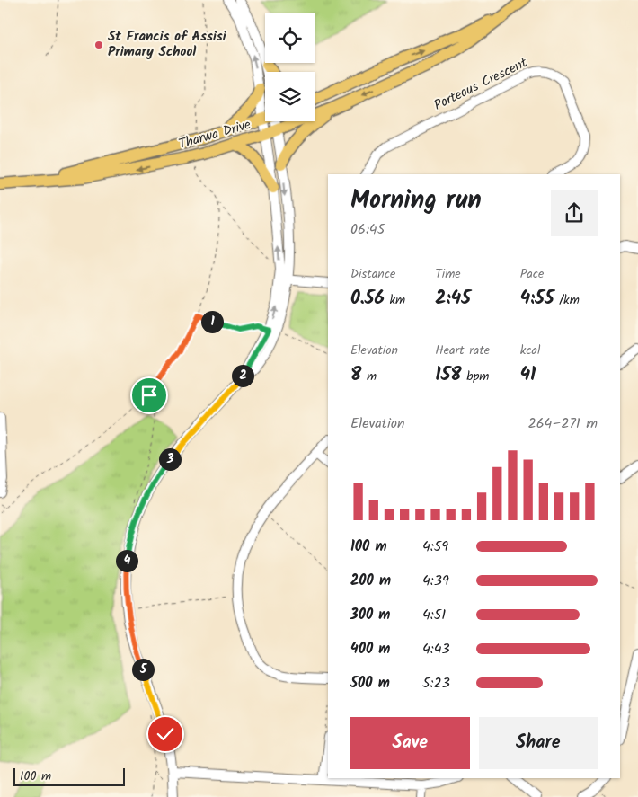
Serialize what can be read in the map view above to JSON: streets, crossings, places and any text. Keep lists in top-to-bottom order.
{
  "streets": {
    "main road": ["Tharwa Drive"],
    "street": ["Porteous Crescent"]
  },
  "places": ["St Francis of Assisi Primary School"],
  "scale_bar": "100 m",
  "page": {
    "heading": ["Morning run", "06:45"],
    "stats": [
      ["Distance", "0.56 km"],
      ["Time", "2:45"],
      ["Pace", "4:55 /km"],
      ["Elevation", "8 m"],
      ["Heart rate", "158 bpm"],
      ["kcal", "41"]
    ],
    "pins": [
      "1",
      "2",
      "3",
      "4",
      "5"
    ],
    "chart": ["Elevation", "264–271 m"],
    "list": [
      {
        "name": "100 m",
        "note": "4:59"
      },
      {
        "name": "200 m",
        "note": "4:39"
      },
      {
        "name": "300 m",
        "note": "4:51"
      },
      {
        "name": "400 m",
        "note": "4:43"
      },
      {
        "name": "500 m",
        "note": "5:23"
      }
    ],
    "buttons": ["Save", "Share"],
    "scale": "100 m"
  }
}
